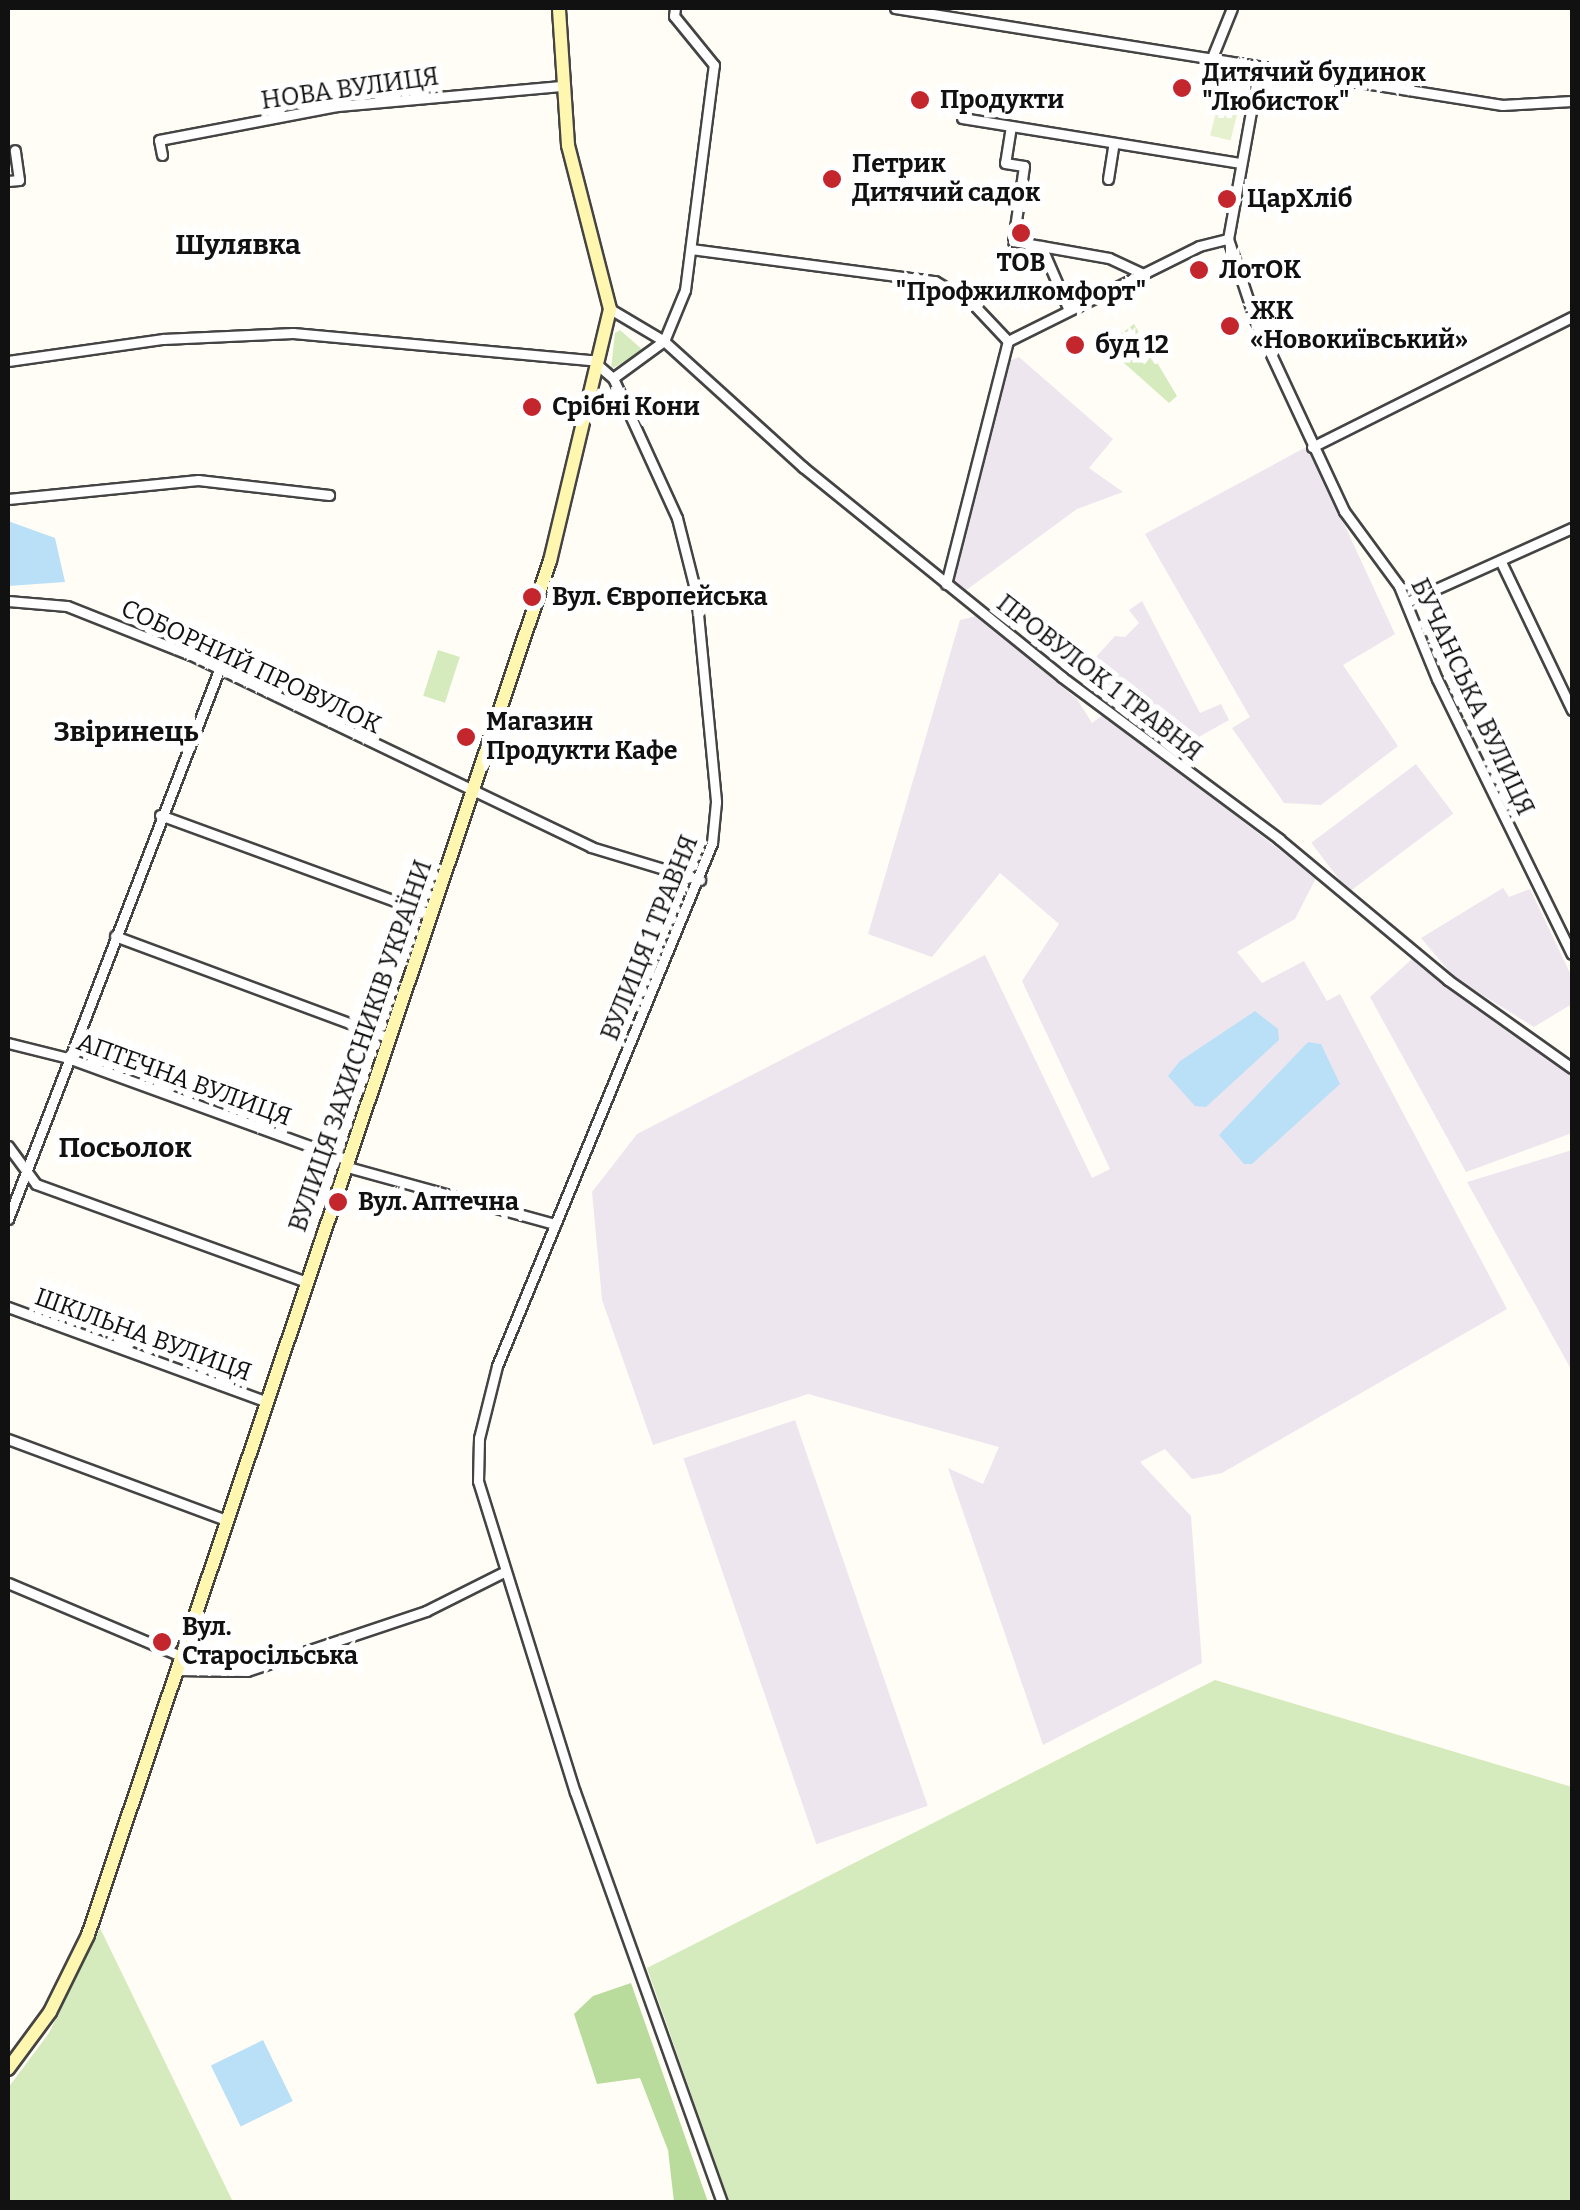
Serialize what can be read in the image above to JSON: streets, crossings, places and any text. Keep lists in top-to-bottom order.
{
  "streets": {
    "street": [
      "НОВА ВУЛИЦЯ",
      "СОБОРНИЙ ПРОВУЛОК",
      "ПРОВУЛОК 1 ТРАВНЯ",
      "БУЧАНСЬКА ВУЛИЦЯ",
      "ВУЛИЦЯ 1 ТРАВНЯ",
      "ВУЛИЦЯ ЗАХИСНИКІВ УКРАЇНИ",
      "АПТЕЧНА ВУЛИЦЯ",
      "ШКІЛЬНА ВУЛИЦЯ"
    ]
  },
  "crossings": [
    ["НОВА ВУЛИЦЯ", "ВУЛИЦЯ ЗАХИСНИКІВ УКРАЇНИ"],
    ["СОБОРНИЙ ПРОВУЛОК", "ВУЛИЦЯ 1 ТРАВНЯ"],
    ["СОБОРНИЙ ПРОВУЛОК", "ВУЛИЦЯ ЗАХИСНИКІВ УКРАЇНИ"],
    ["ПРОВУЛОК 1 ТРАВНЯ", "ВУЛИЦЯ ЗАХИСНИКІВ УКРАЇНИ"],
    ["ВУЛИЦЯ 1 ТРАВНЯ", "ВУЛИЦЯ ЗАХИСНИКІВ УКРАЇНИ"],
    ["ВУЛИЦЯ 1 ТРАВНЯ", "АПТЕЧНА ВУЛИЦЯ"],
    ["ВУЛИЦЯ ЗАХИСНИКІВ УКРАЇНИ", "АПТЕЧНА ВУЛИЦЯ"],
    ["ВУЛИЦЯ ЗАХИСНИКІВ УКРАЇНИ", "ШКІЛЬНА ВУЛИЦЯ"]
  ],
  "districts": ["Шулявка", "Звіринець", "Посьолок"],
  "places": [
    "Дитячий будинок \"Любисток\"",
    "Продукти",
    "Петрик Дитячий садок",
    "ЦарХліб",
    "ТОВ \"Профжилкомфорт\"",
    "ЛотОК",
    "ЖК «Новокиївський»",
    "буд 12",
    "Срібні Кони",
    "Вул. Європейська",
    "Магазин Продукти Кафе",
    "Вул. Аптечна",
    "Вул. Старосільська"
  ]
}
